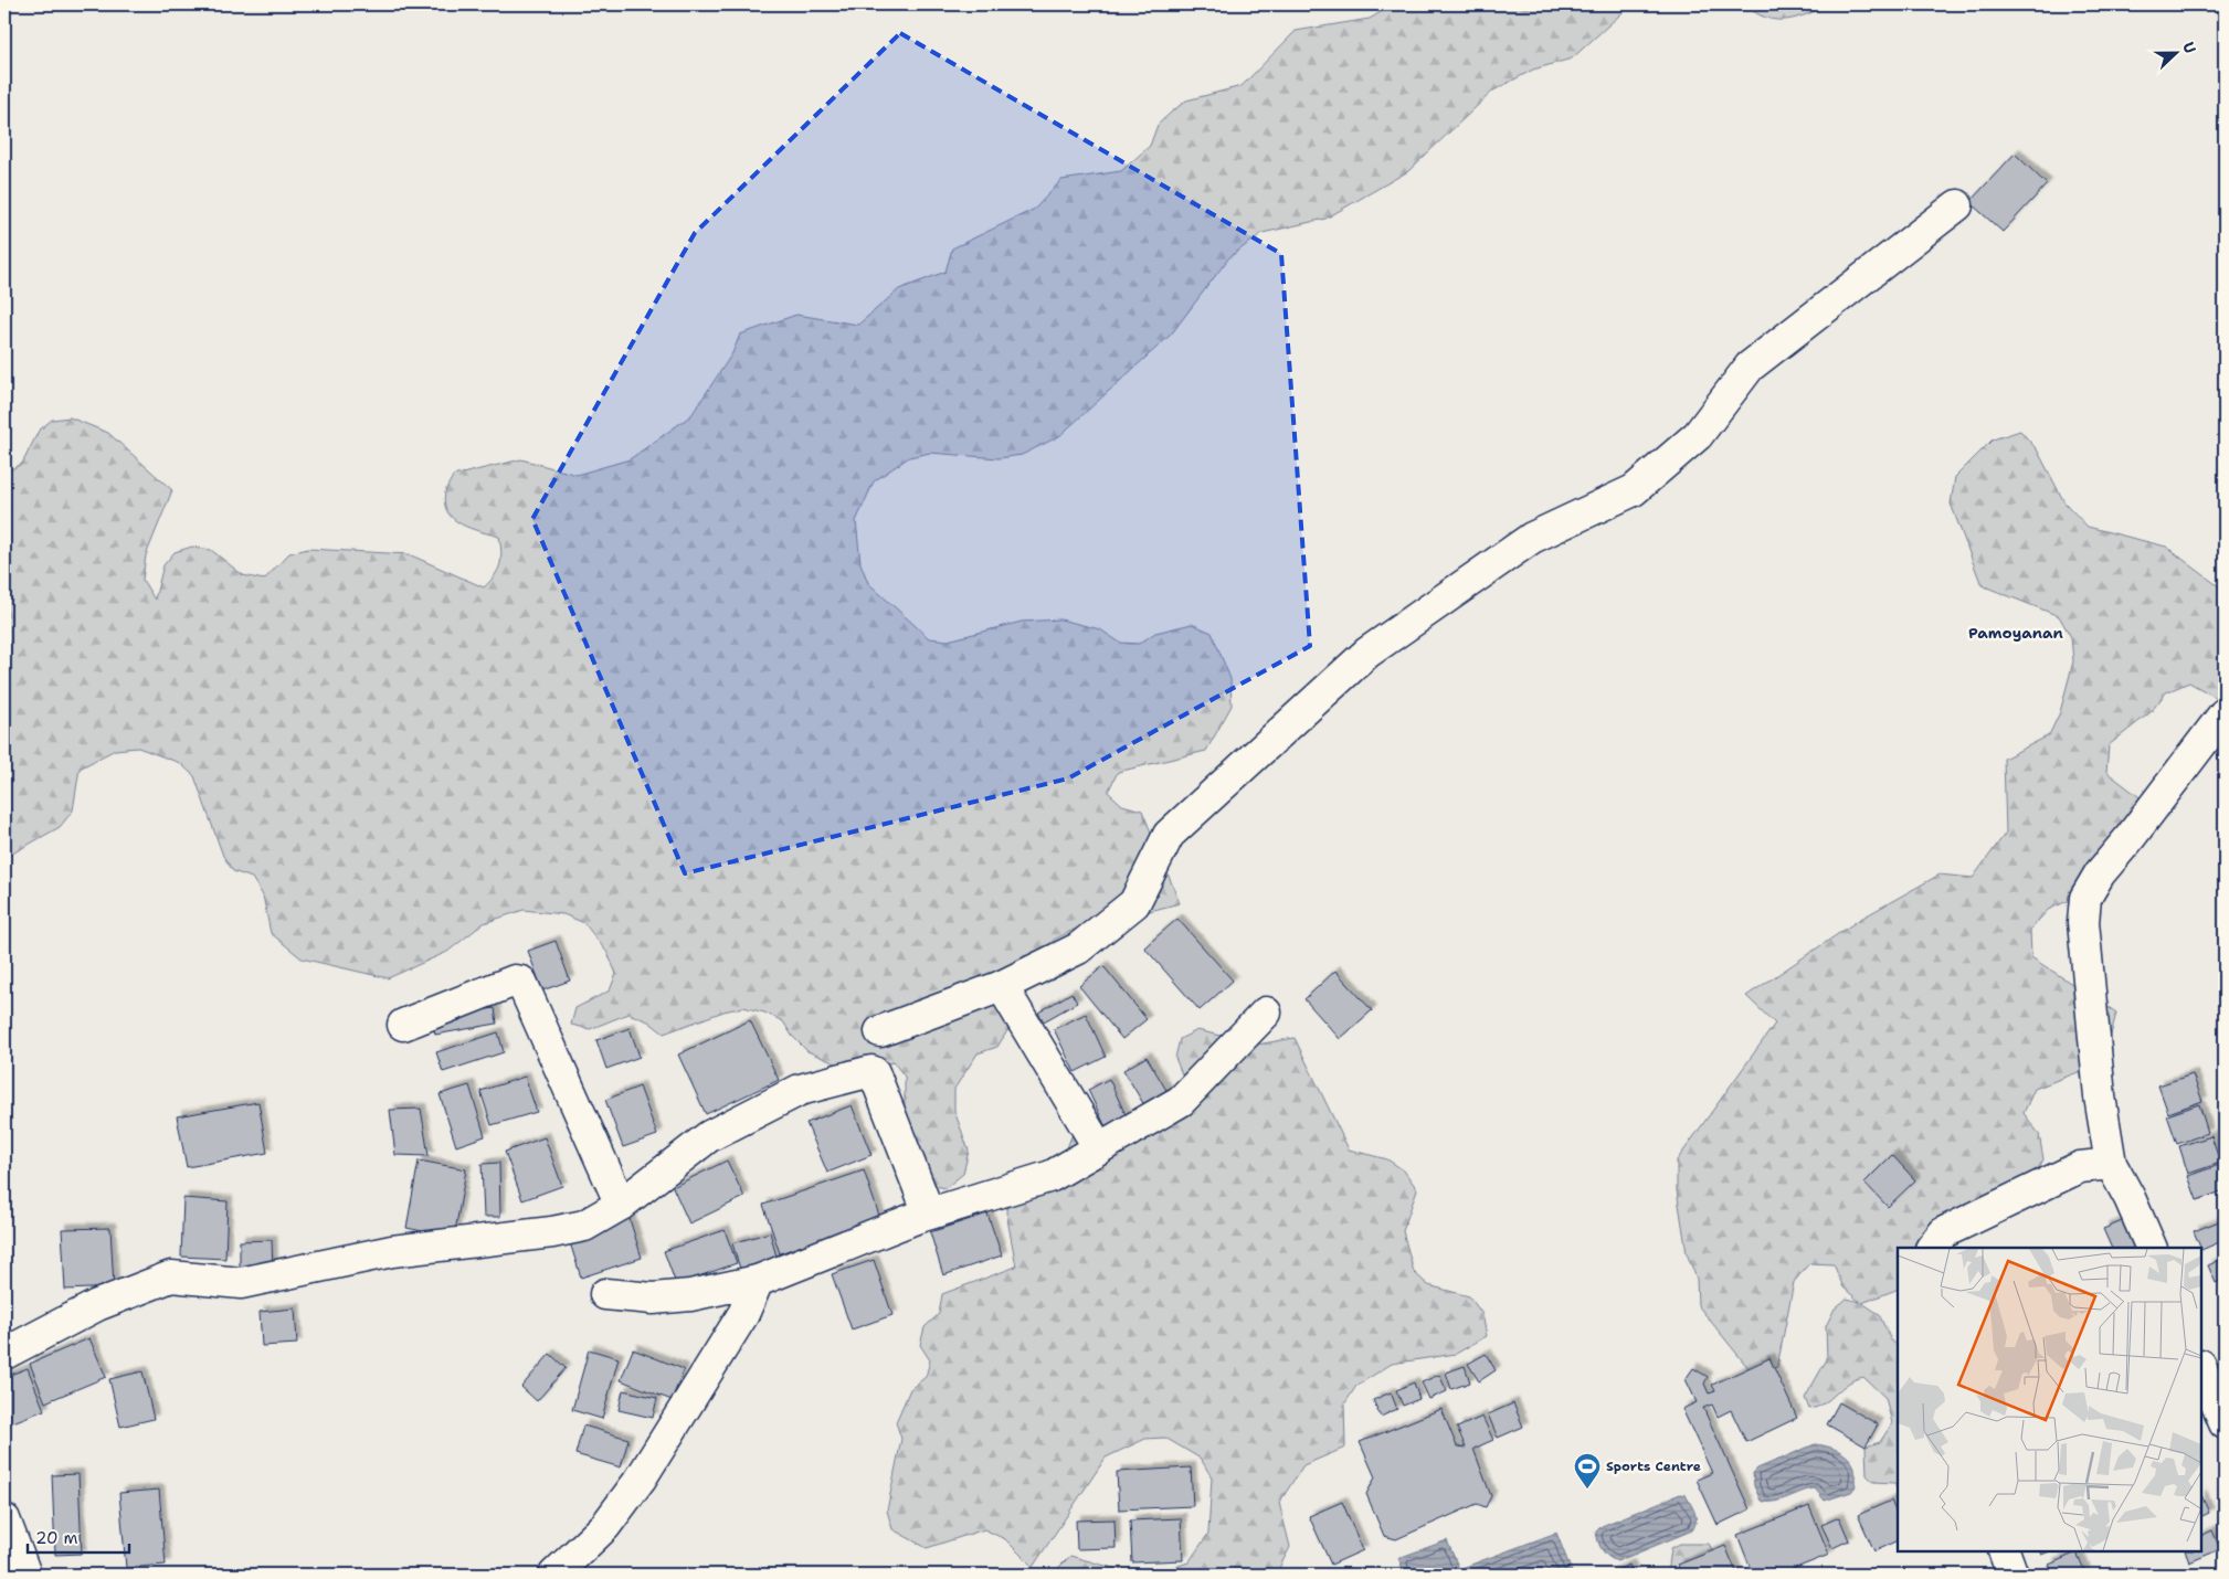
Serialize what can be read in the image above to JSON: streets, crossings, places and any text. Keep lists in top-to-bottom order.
{
  "districts": ["Pamoyanan"],
  "places": {
    "sports": ["Sports Centre"]
  },
  "scale_bar": "20 m",
  "north": "right"
}
